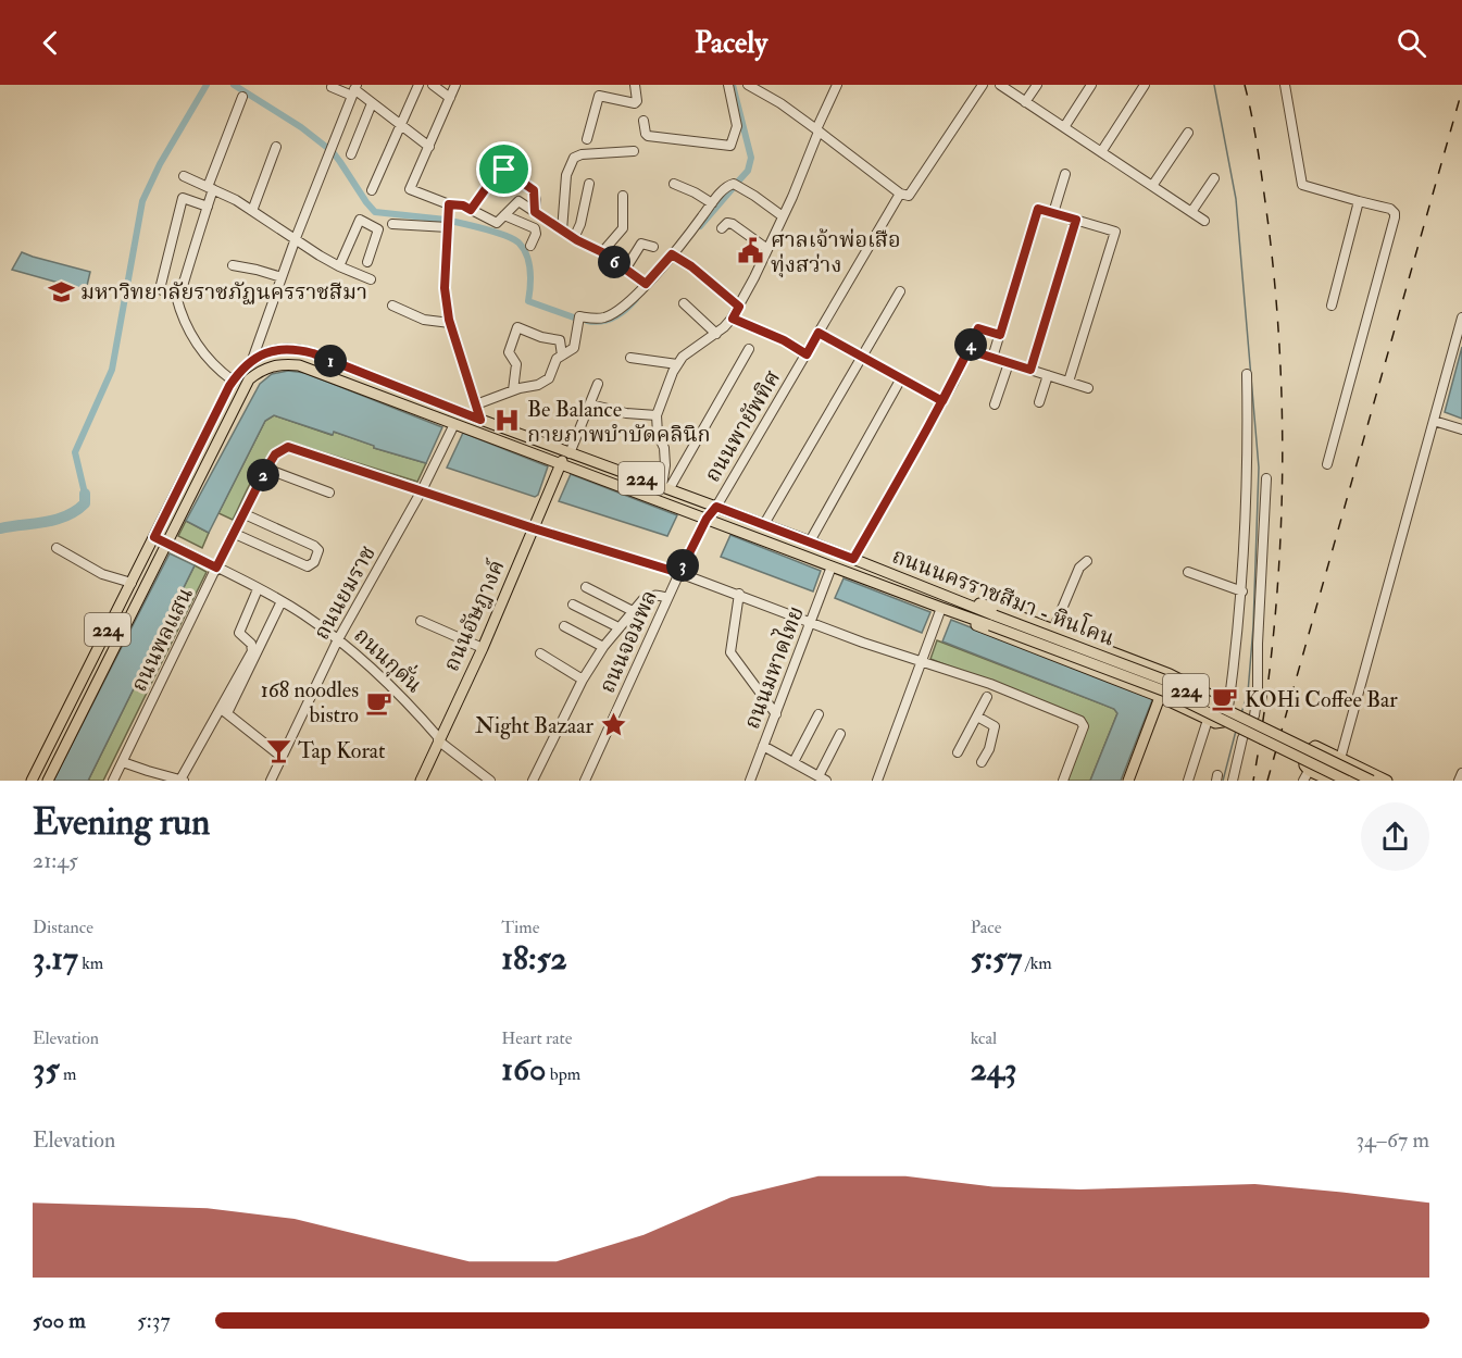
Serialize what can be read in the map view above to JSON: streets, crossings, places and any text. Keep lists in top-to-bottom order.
{
  "streets": {
    "main road": ["224", "ถนนนครราชสีมา - หินโคน", "ถนนอัษฎางค์"],
    "street": [
      "ถนนพายัพทิศ",
      "ถนนยมราช",
      "ถนนพลแสน",
      "ถนนจอมพล",
      "ถนนกุดั่น",
      "ถนนมหาดไทย"
    ]
  },
  "crossings": [
    ["ถนนพายัพทิศ", "ถนนนครราชสีมา - หินโคน"],
    ["224", "ถนนยมราช"],
    ["224", "ถนนนครราชสีมา - หินโคน"],
    ["224", "ถนนกุดั่น"],
    ["ถนนยมราช", "ถนนพลแสน"],
    ["ถนนยมราช", "ถนนกุดั่น"],
    ["ถนนนครราชสีมา - หินโคน", "ถนนอัษฎางค์"],
    ["ถนนอัษฎางค์", "ถนนกุดั่น"],
    ["ถนนพลแสน", "ถนนกุดั่น"]
  ],
  "places": {
    "public building": ["ศาลเจ้าพ่อเสือ ทุ่งสว่าง"],
    "school or university": ["มหาวิทยาลัยราชภัฏนครราชสีมา"],
    "hospital": ["Be Balance กายภาพบำบัดคลินิก"],
    "cafe": ["KOHi Coffee Bar", "168 noodles bistro"],
    "place": ["Night Bazaar"],
    "bar": ["Tap Korat"]
  },
  "page": {
    "header": "Pacely",
    "pins": [
      "6",
      "4",
      "1",
      "2",
      "3"
    ],
    "heading": ["Evening run", "21:45"],
    "stats": [
      ["Distance", "3.17 km"],
      ["Time", "18:52"],
      ["Pace", "5:57 /km"],
      ["Elevation", "35 m"],
      ["Heart rate", "160 bpm"],
      ["kcal", "243"]
    ],
    "chart": ["Elevation", "34–67 m"],
    "list": [
      {
        "name": "500 m",
        "note": "5:37"
      }
    ]
  }
}
